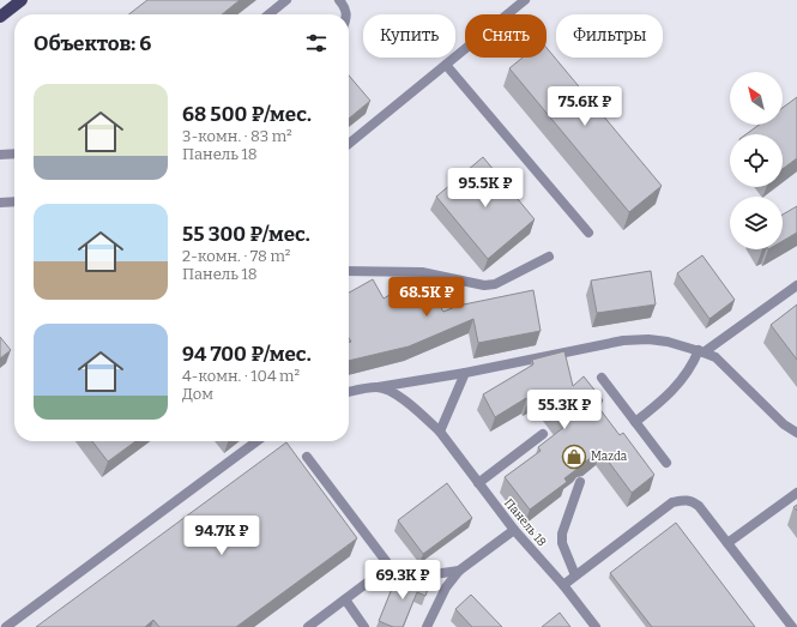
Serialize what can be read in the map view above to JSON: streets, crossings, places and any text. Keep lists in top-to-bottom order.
{
  "streets": {
    "street": ["Панель 18"]
  },
  "places": {
    "shop": ["Mazda"]
  },
  "north": "top left",
  "page": {
    "chip": ["Купить", "Снять", "Фильтры"],
    "heading": "Объектов: 6",
    "list": [
      {
        "name": "68 500 ₽/мес.",
        "note": "3-комн. · 83 m² · Панель 18"
      },
      {
        "name": "55 300 ₽/мес.",
        "note": "2-комн. · 78 m² · Панель 18"
      },
      {
        "name": "94 700 ₽/мес.",
        "note": "4-комн. · 104 m² · Дом"
      }
    ],
    "price": [
      "75.6K ₽",
      "95.5K ₽",
      "68.5K ₽",
      "55.3K ₽",
      "94.7K ₽",
      "69.3K ₽"
    ]
  }
}
